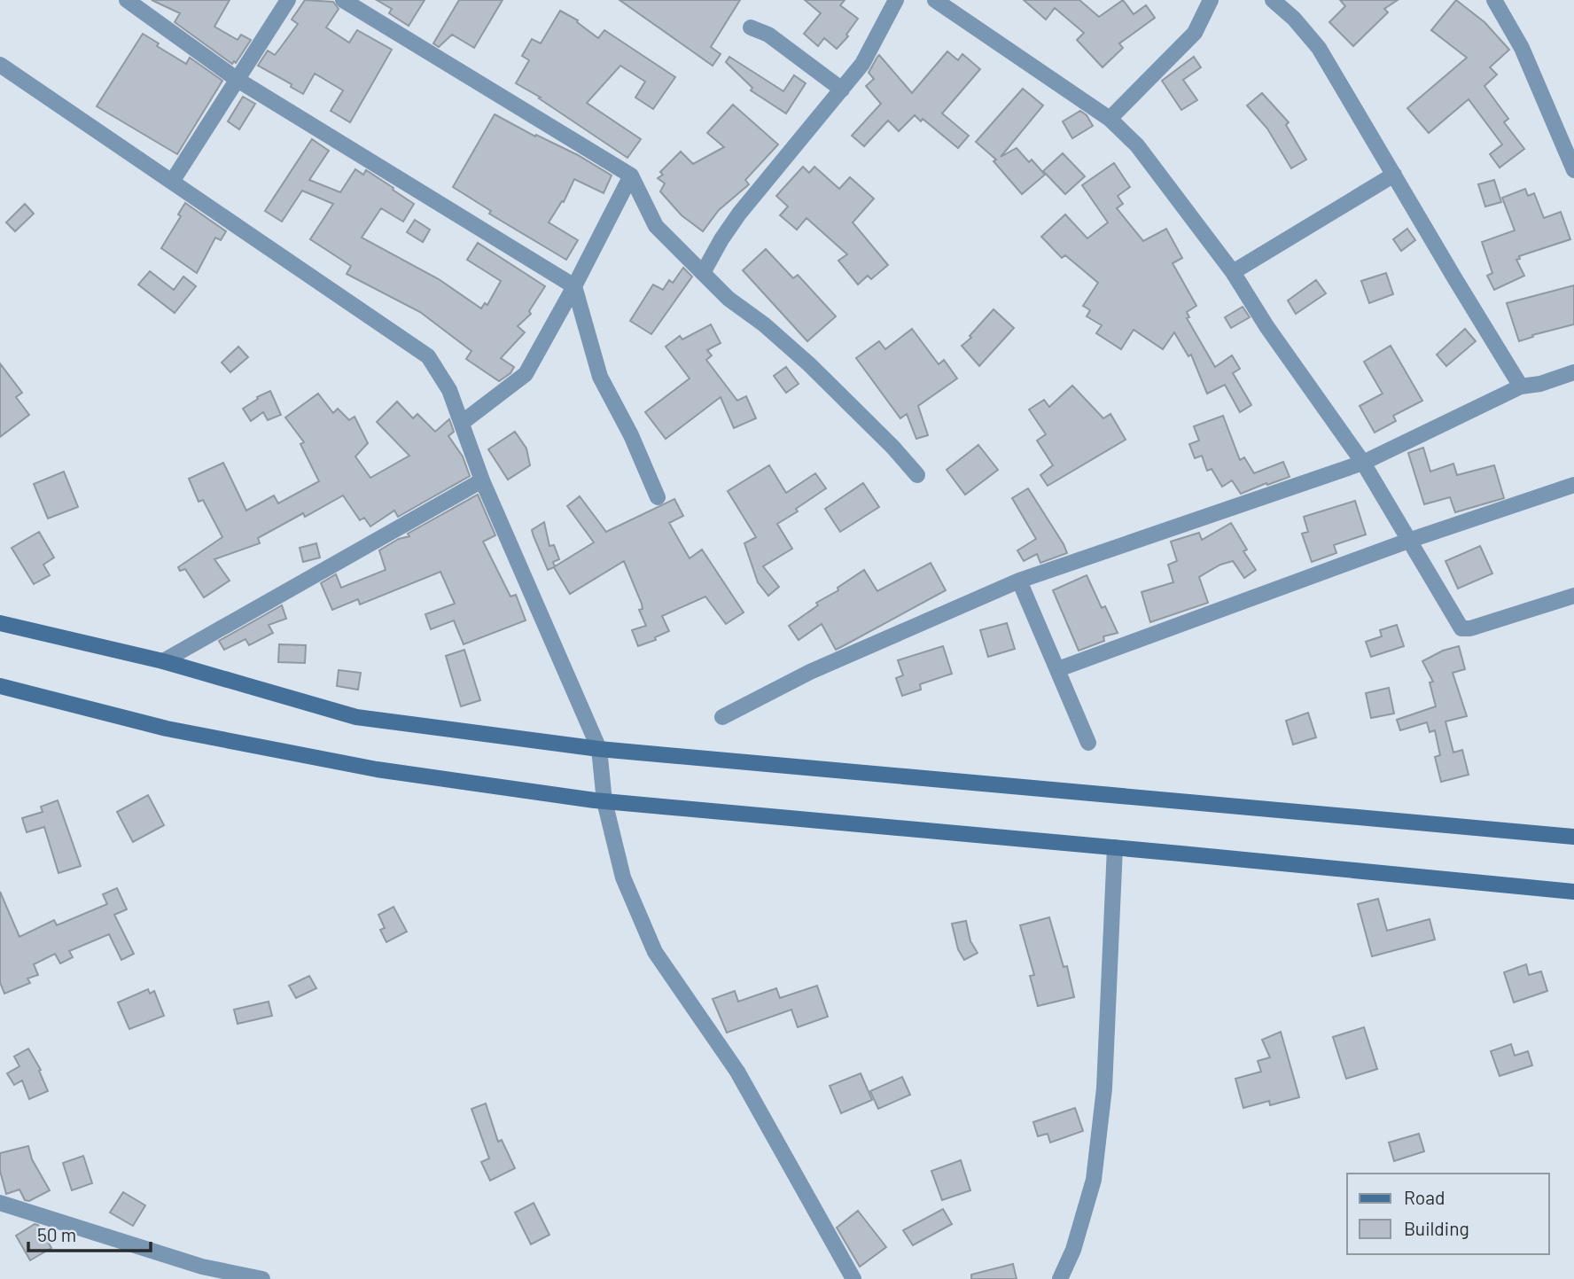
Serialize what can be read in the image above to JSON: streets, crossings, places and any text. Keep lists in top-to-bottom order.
{
  "legend": ["Road", "Building"],
  "scale_bar": "50 m"
}
